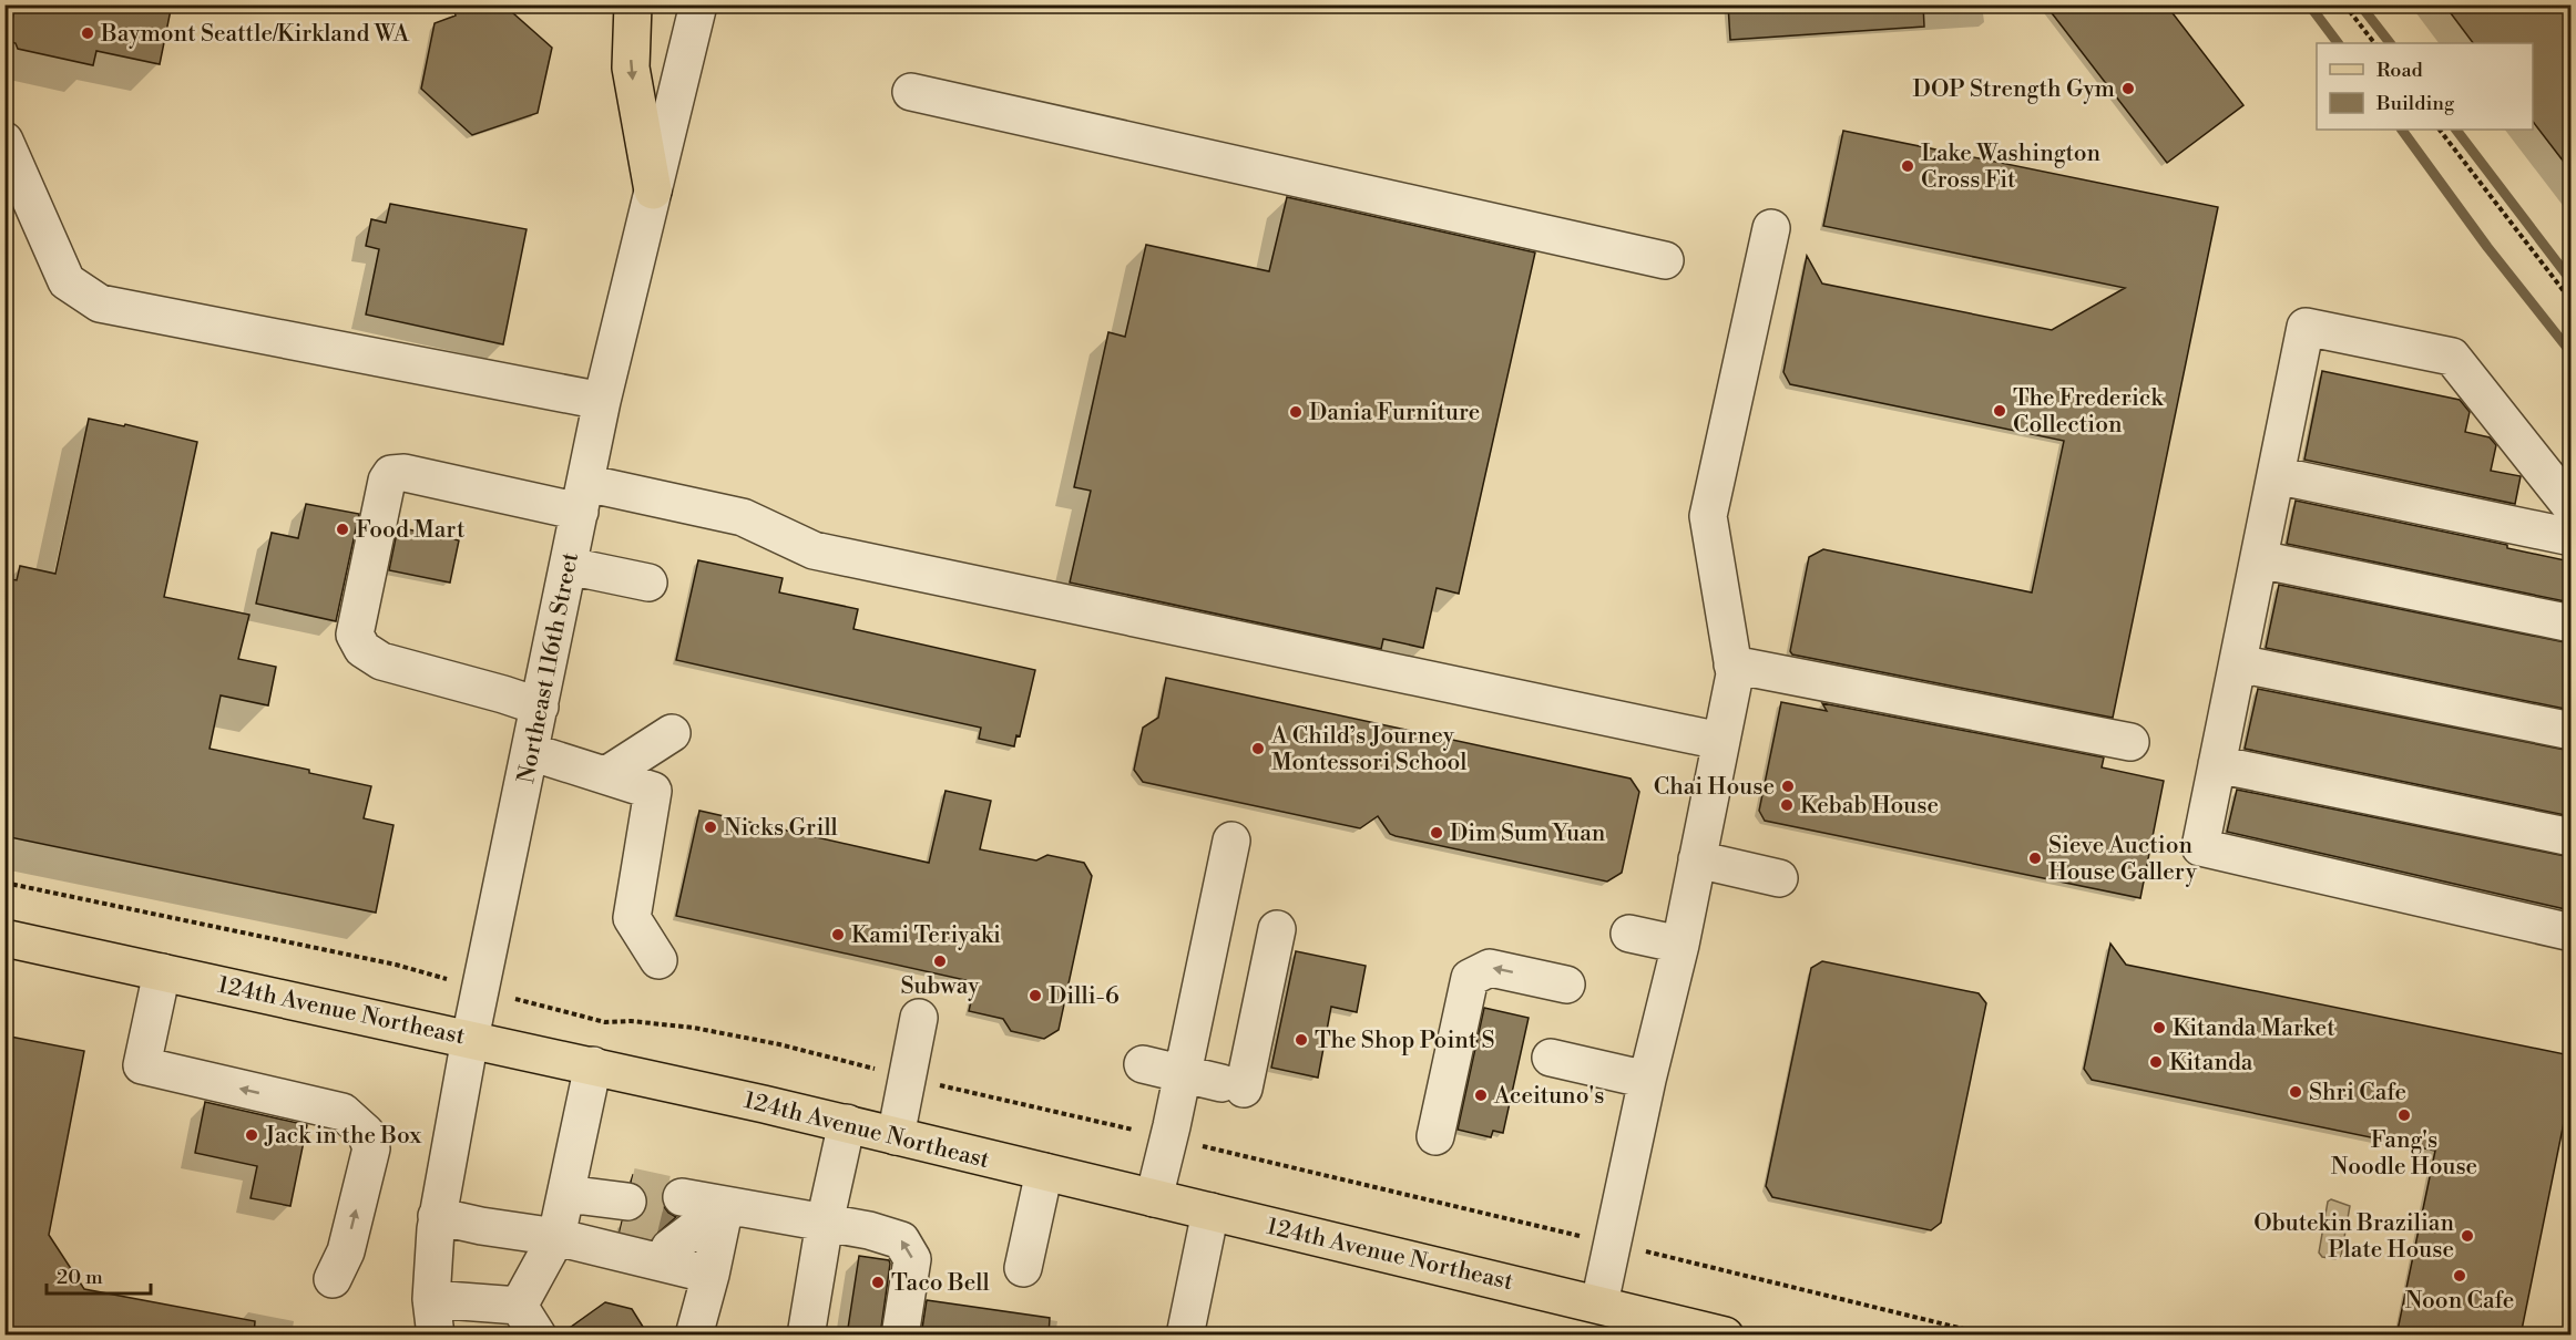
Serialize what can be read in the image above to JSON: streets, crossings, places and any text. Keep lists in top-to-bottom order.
{
  "streets": {
    "main road": ["124th Avenue Northeast"],
    "street": ["Northeast 116th Street"]
  },
  "crossings": [
    ["Northeast 116th Street", "124th Avenue Northeast"]
  ],
  "places": [
    "Baymont Seattle/Kirkland WA",
    "DOP Strength Gym",
    "Lake Washington Cross Fit",
    "The Frederick Collection",
    "Dania Furniture",
    "Food Mart",
    "A Child’s Journey Montessori School",
    "Chai House",
    "Kebab House",
    "Nicks Grill",
    "Dim Sum Yuan",
    "Sieve Auction House Gallery",
    "Kami Teriyaki",
    "Subway",
    "Dilli-6",
    "Kitanda Market",
    "The Shop Point S",
    "Kitanda",
    "Shri Cafe",
    "Aceituno's",
    "Fang's Noodle House",
    "Jack in the Box",
    "Obutekin Brazilian Plate House",
    "Noon Cafe",
    "Taco Bell"
  ],
  "legend": ["Road", "Building"],
  "scale_bar": "20 m"
}
